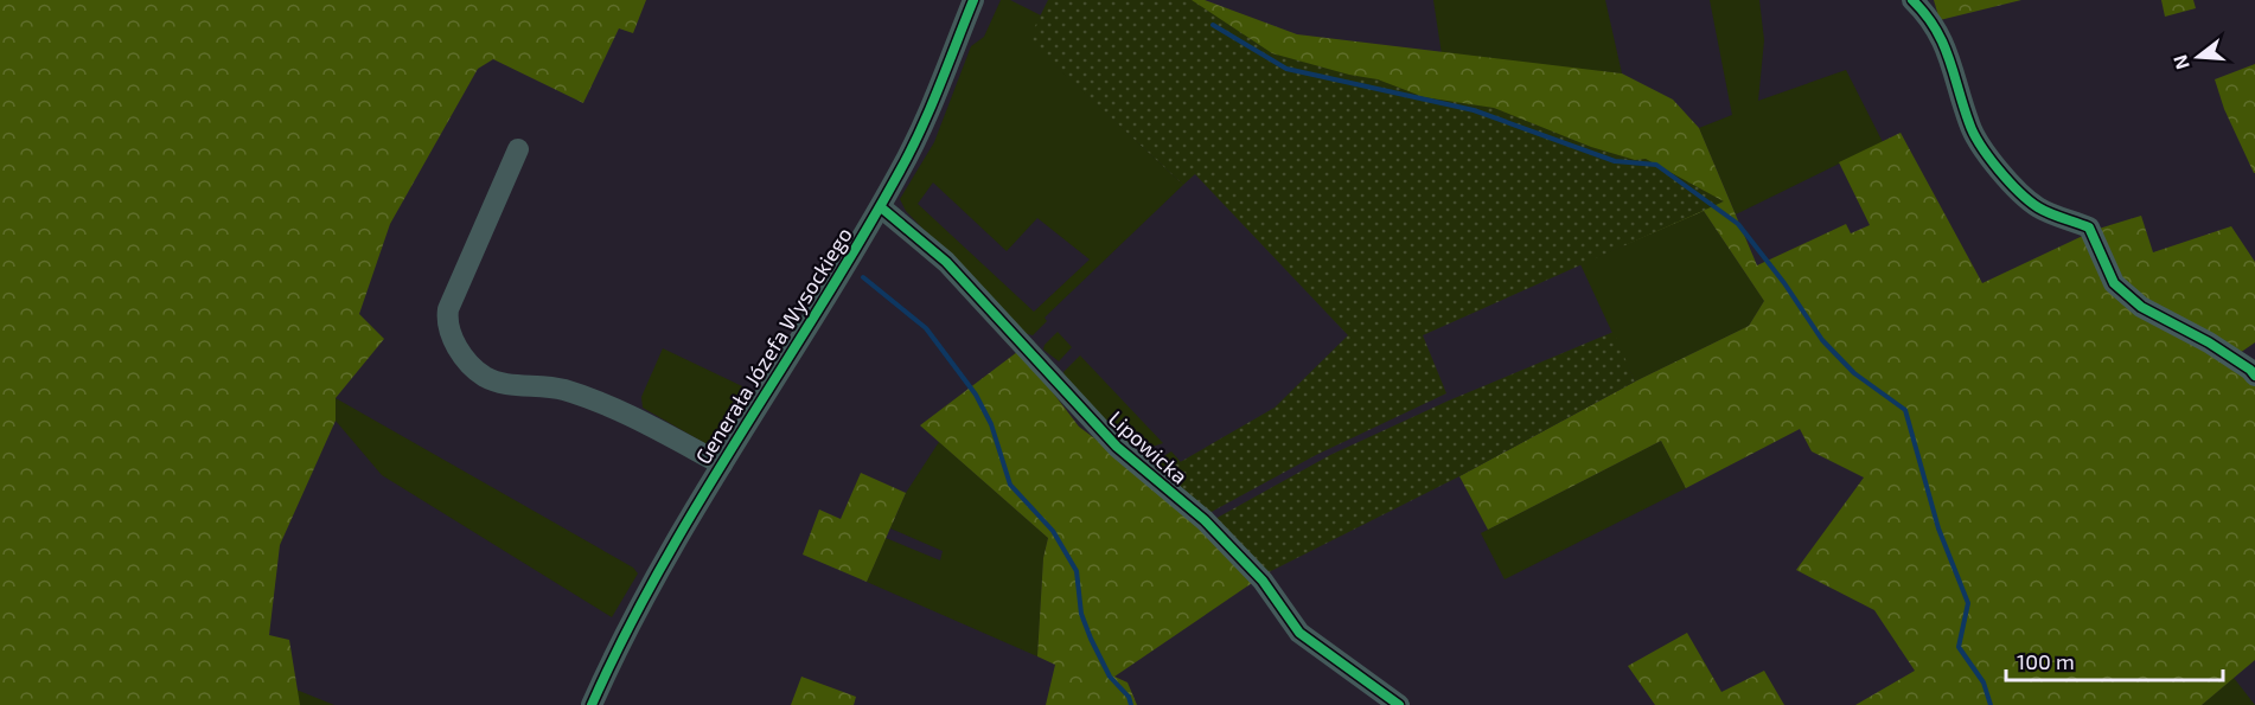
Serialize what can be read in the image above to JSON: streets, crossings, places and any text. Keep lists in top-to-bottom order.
{
  "streets": {
    "street": ["Generała Józefa Wysockiego", "Lipowicka"]
  },
  "crossings": [
    ["Generała Józefa Wysockiego", "Lipowicka"]
  ],
  "scale_bar": "100 m",
  "north": "left"
}
